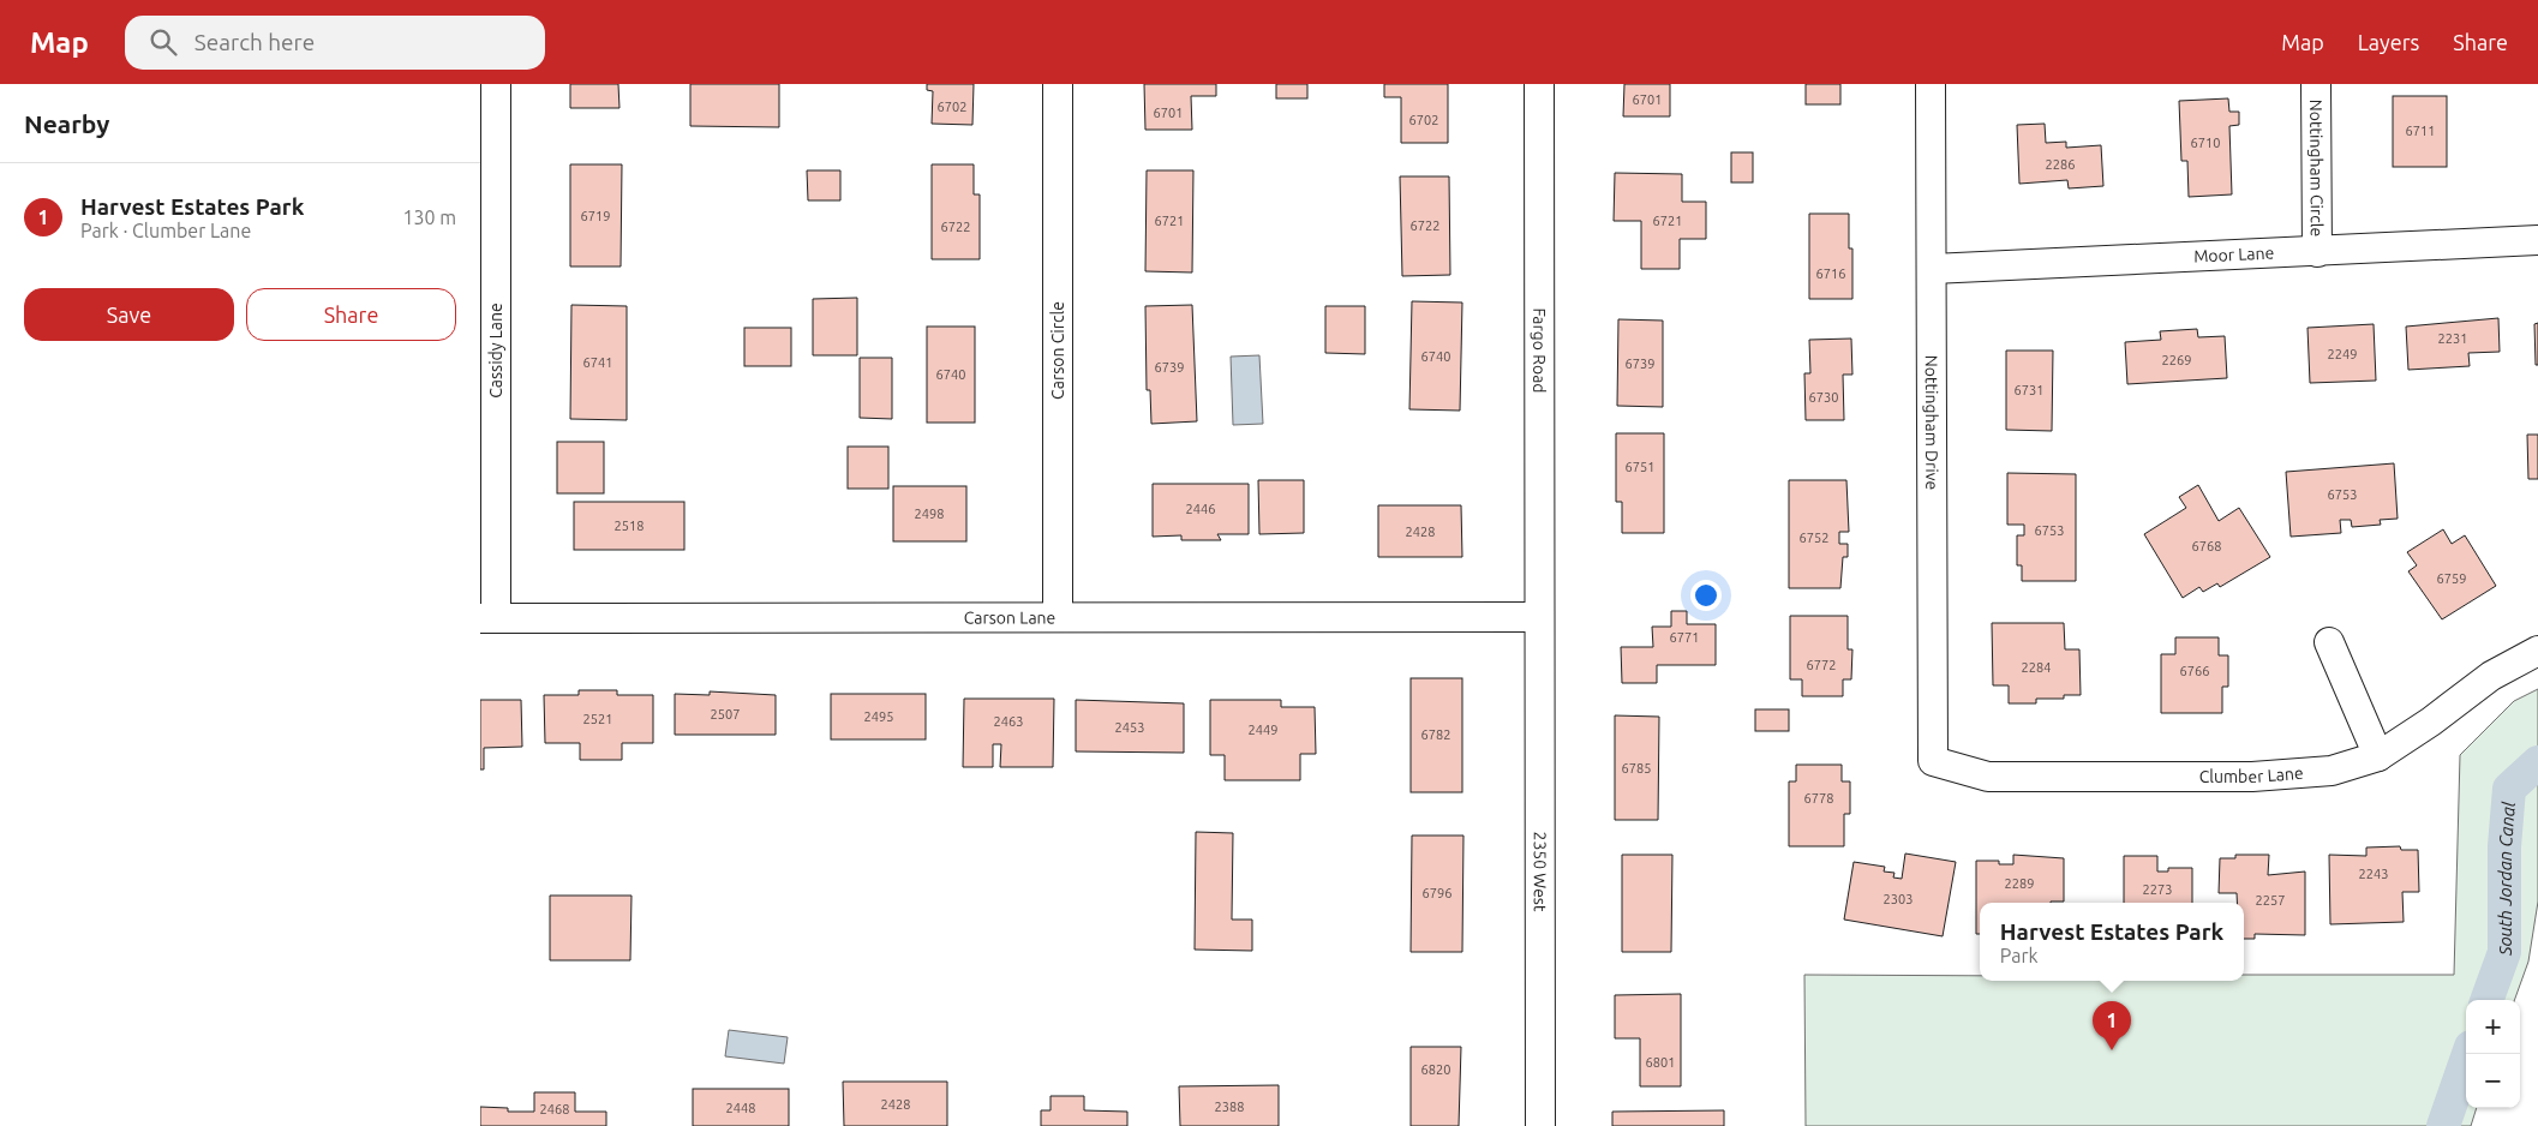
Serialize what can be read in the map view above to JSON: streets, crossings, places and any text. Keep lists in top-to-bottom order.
{
  "streets": {
    "street": [
      "Nottingham Circle",
      "Moor Lane",
      "Cassidy Lane",
      "Carson Circle",
      "Fargo Road",
      "Nottingham Drive",
      "Carson Lane",
      "Clumber Lane",
      "2350 West"
    ]
  },
  "crossings": [
    ["Nottingham Circle", "Moor Lane"],
    ["Moor Lane", "Nottingham Drive"],
    ["Cassidy Lane", "Carson Lane"],
    ["Carson Circle", "Carson Lane"],
    ["Fargo Road", "Carson Lane"],
    ["Fargo Road", "2350 West"],
    ["Nottingham Drive", "Clumber Lane"],
    ["Carson Lane", "2350 West"]
  ],
  "water": ["South Jordan Canal"],
  "house_numbers": [
    "6701",
    "6702",
    "6701",
    "6702",
    "6711",
    "6710",
    "2286",
    "6719",
    "6721",
    "6721",
    "6722",
    "6722",
    "6716",
    "2231",
    "2249",
    "6740",
    "2269",
    "6741",
    "6739",
    "6739",
    "6740",
    "6731",
    "6730",
    "6751",
    "6753",
    "2446",
    "2498",
    "2518",
    "6753",
    "2428",
    "6752",
    "6768",
    "6759",
    "6771",
    "6772",
    "2284",
    "6766",
    "2507",
    "2495",
    "2521",
    "2463",
    "2453",
    "2449",
    "6782",
    "6785",
    "6778",
    "2243",
    "2289",
    "2273",
    "6796",
    "2303",
    "2257",
    "6801",
    "6820",
    "2428",
    "2388",
    "2448",
    "2468"
  ],
  "page": {
    "header": "Map",
    "search": "Search here",
    "nav": ["Map", "Layers", "Share"],
    "heading": "Nearby",
    "list": [
      {
        "mark": "1",
        "name": "Harvest Estates Park",
        "note": "Park · Clumber Lane",
        "value": "130 m"
      }
    ],
    "buttons": ["Save", "Share"],
    "popup": ["Harvest Estates Park", "Park"],
    "map_buttons": ["+", "−"],
    "pins": "1"
  }
}
